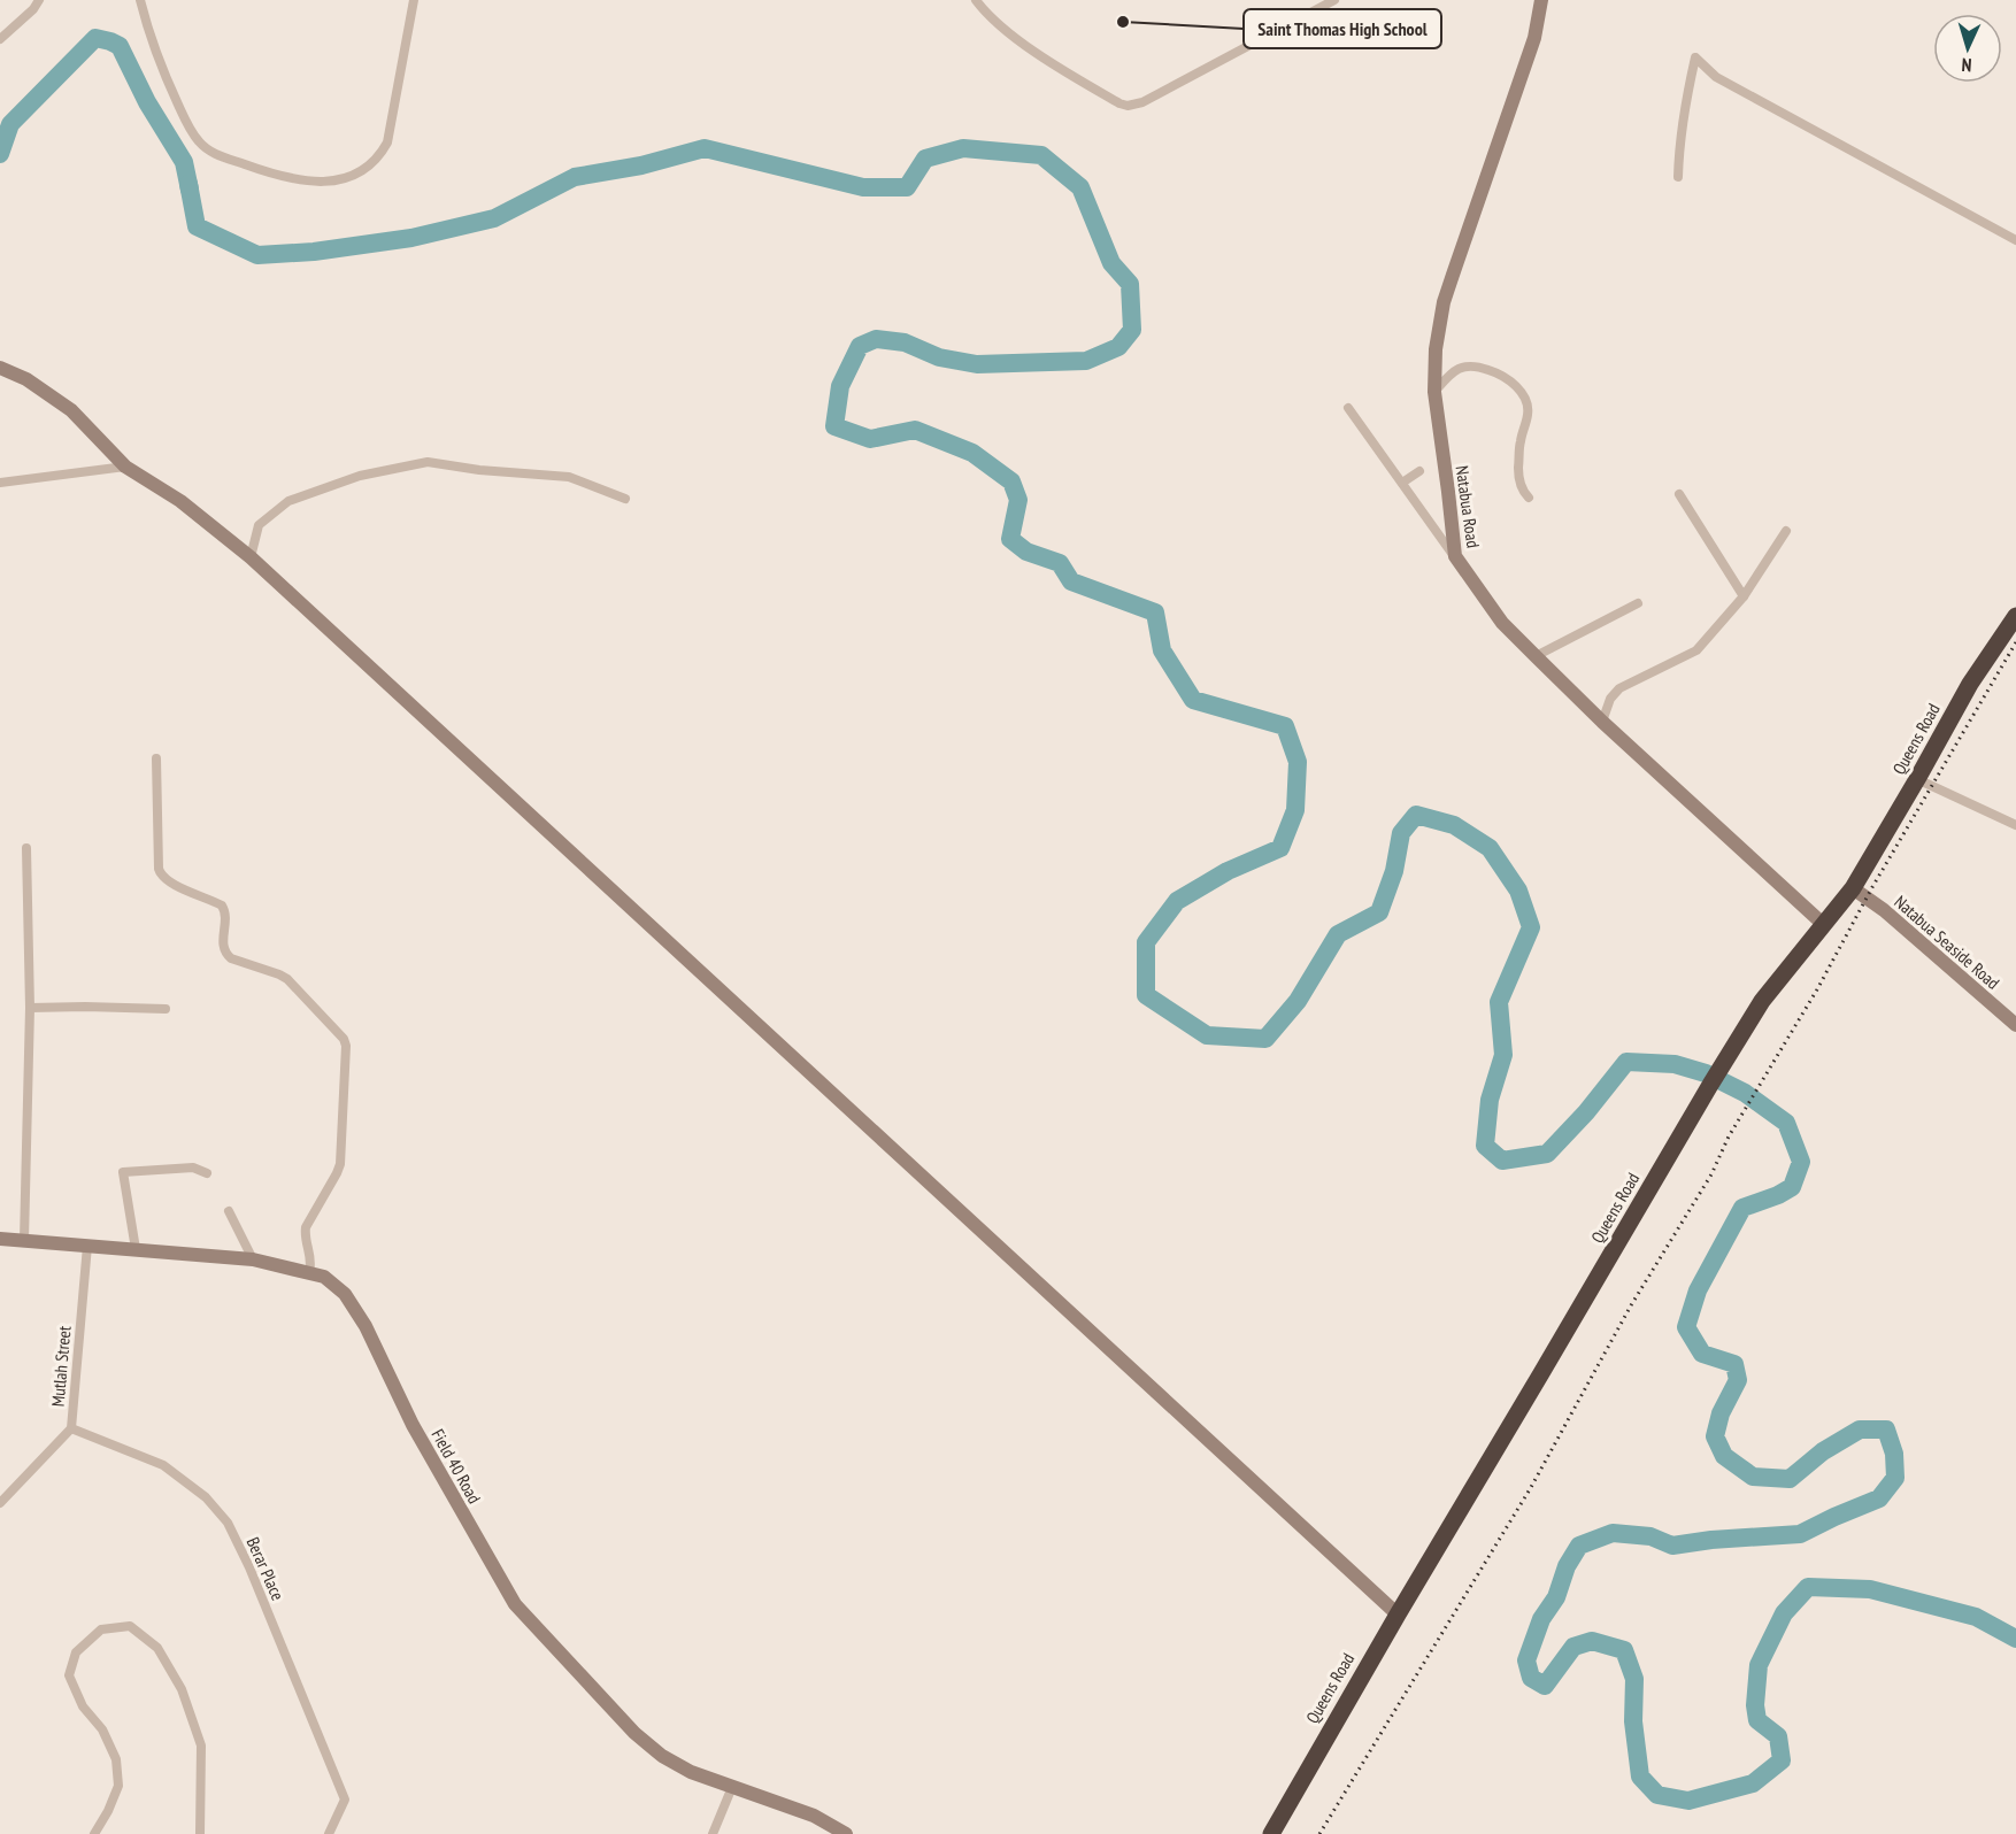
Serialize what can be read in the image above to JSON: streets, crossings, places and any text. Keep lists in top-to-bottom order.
{
  "streets": {
    "highway": ["Queens Road"],
    "street": [
      "Natabua Road",
      "Natabua Seaside Road",
      "Mutlah Street",
      "Field 40 Road",
      "Berar Place"
    ]
  },
  "crossings": [
    ["Natabua Road", "Queens Road"],
    ["Queens Road", "Natabua Seaside Road"],
    ["Mutlah Street", "Field 40 Road"],
    ["Mutlah Street", "Berar Place"]
  ],
  "places": ["Saint Thomas High School"],
  "north": "bottom"
}
